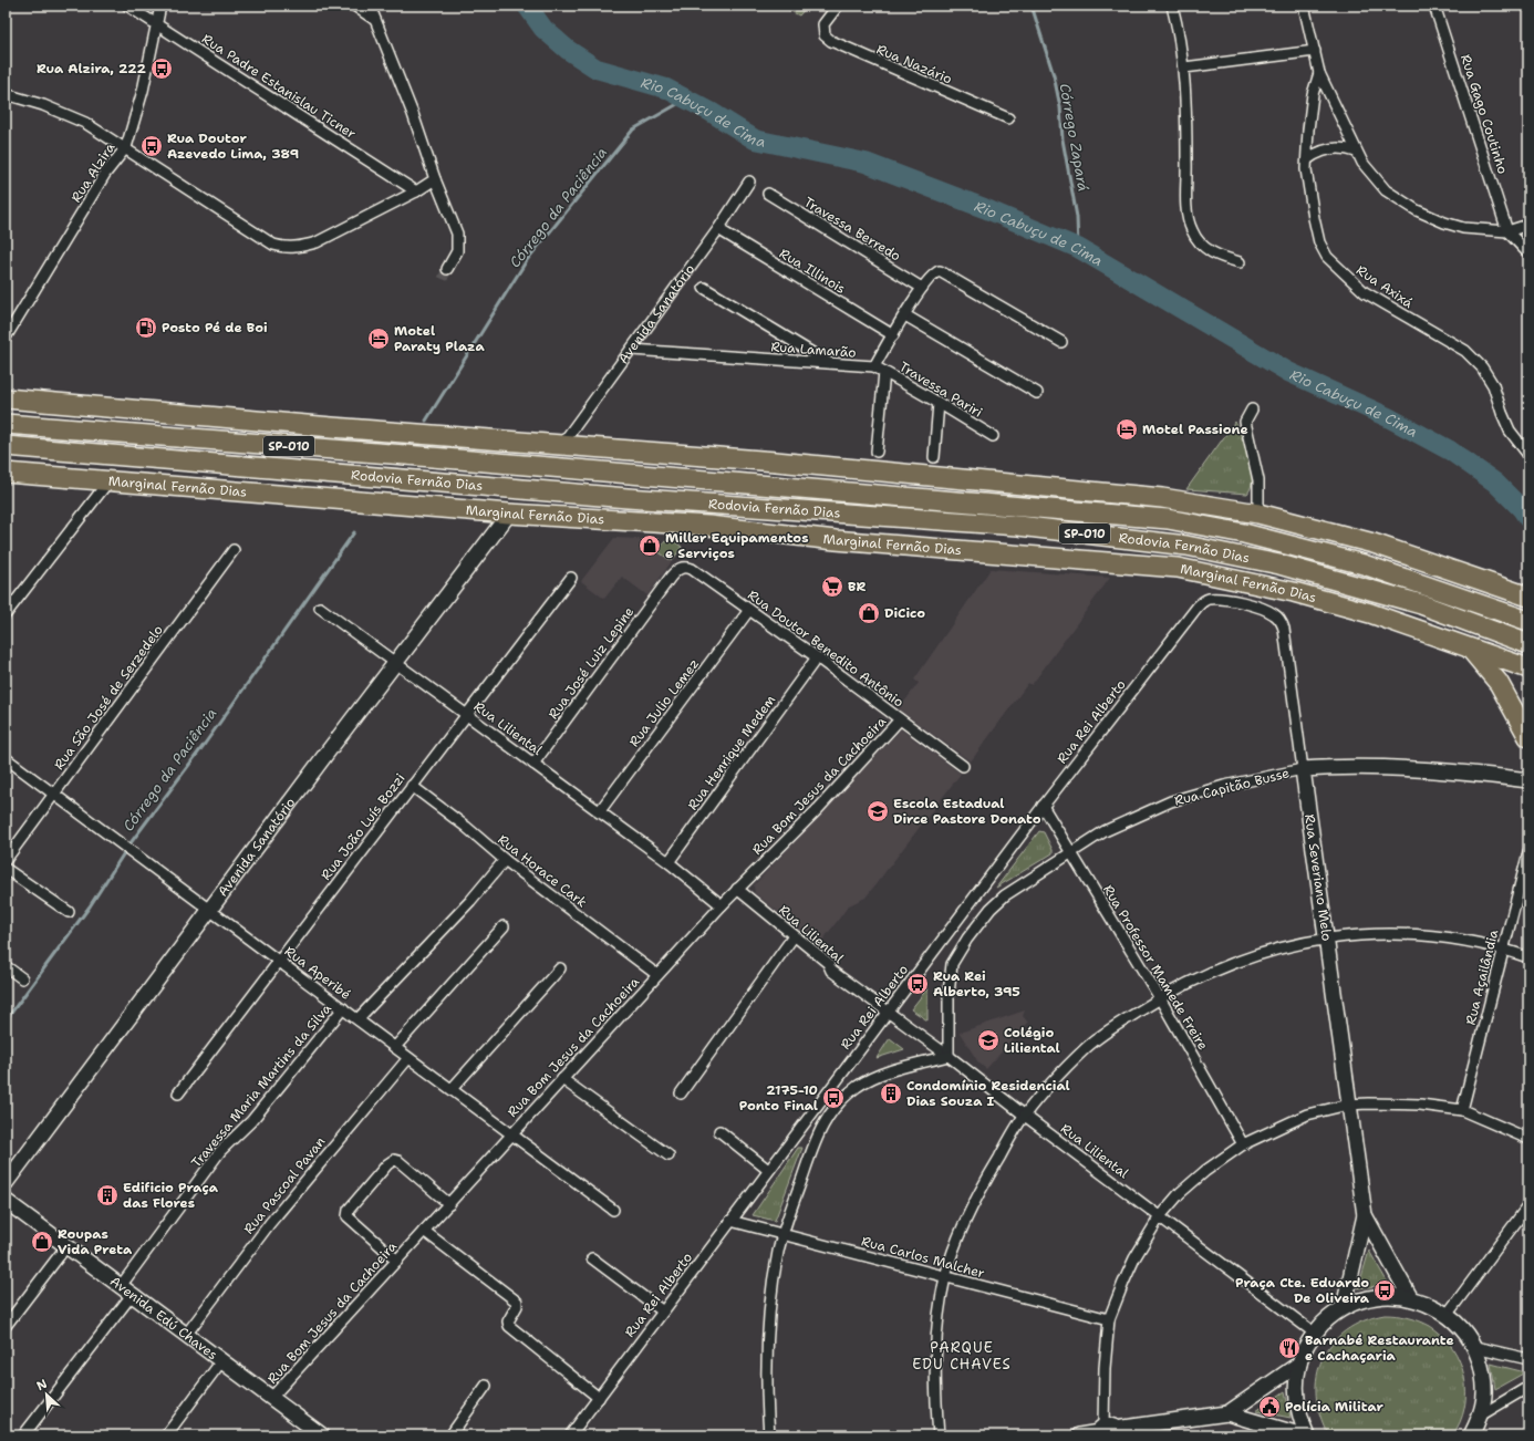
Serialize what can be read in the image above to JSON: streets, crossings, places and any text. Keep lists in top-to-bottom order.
{
  "streets": {
    "highway": ["SP-010", "Rodovia Fernão Dias", "Marginal Fernão Dias"],
    "street": [
      "Rua Nazário",
      "Rua Padre Estanislau Ticner",
      "Rua Gago Coutinho",
      "Rua Alzira",
      "Travessa Berredo",
      "Rua Illinois",
      "Rua Axixá",
      "Avenida Sanatório",
      "Rua Lamarão",
      "Travessa Pariri",
      "Rua Doutor Benedito Antônio",
      "Rua José Luiz Lepine",
      "Rua São José de Serzedelo",
      "Rua Julio Lemez",
      "Rua Rei Alberto",
      "Rua Liliental",
      "Rua Henrique Medem",
      "Rua Bom Jesus da Cachoeira",
      "Rua Capitão Busse",
      "Rua João Luís Bozzi",
      "Rua Horace Cark",
      "Rua Severiano Melo",
      "Rua Professor Mamede Freire",
      "Rua Aperibé",
      "Rua Açailândia",
      "Travessa Maria Martins da Silva",
      "Rua Pascoal Pavan",
      "Rua Carlos Malcher",
      "Avenida Edú Chaves"
    ]
  },
  "crossings": [
    ["Rua Padre Estanislau Ticner", "Rua Alzira"],
    ["Travessa Berredo", "Rua Lamarão"],
    ["Rua Illinois", "Avenida Sanatório"],
    ["Rua Illinois", "Rua Lamarão"],
    ["Avenida Sanatório", "Rua Lamarão"],
    ["Avenida Sanatório", "SP-010"],
    ["Avenida Sanatório", "Marginal Fernão Dias"],
    ["Avenida Sanatório", "Rua Liliental"],
    ["Avenida Sanatório", "Rua Aperibé"],
    ["Rua Lamarão", "Travessa Pariri"],
    ["Rua Doutor Benedito Antônio", "Rua José Luiz Lepine"],
    ["Rua Doutor Benedito Antônio", "Rua Julio Lemez"],
    ["Rua Doutor Benedito Antônio", "Rua Henrique Medem"],
    ["Rua Doutor Benedito Antônio", "Rua Bom Jesus da Cachoeira"],
    ["Rua José Luiz Lepine", "Rua Liliental"],
    ["Rua São José de Serzedelo", "Rua Aperibé"],
    ["Rua Julio Lemez", "Rua Liliental"],
    ["Rua Rei Alberto", "Rua Liliental"],
    ["Rua Rei Alberto", "Rua Severiano Melo"],
    ["Rua Rei Alberto", "Rua Professor Mamede Freire"],
    ["Rua Rei Alberto", "Rua Carlos Malcher"],
    ["Rua Liliental", "Rua Henrique Medem"],
    ["Rua Liliental", "Rua Bom Jesus da Cachoeira"],
    ["Rua Liliental", "Rua Capitão Busse"],
    ["Rua Liliental", "Rua João Luís Bozzi"],
    ["Rua Bom Jesus da Cachoeira", "Rua Horace Cark"],
    ["Rua Bom Jesus da Cachoeira", "Rua Aperibé"],
    ["Rua Bom Jesus da Cachoeira", "Avenida Edú Chaves"],
    ["Rua Capitão Busse", "Rua Severiano Melo"],
    ["Rua Capitão Busse", "Rua Professor Mamede Freire"],
    ["Rua João Luís Bozzi", "Rua Horace Cark"],
    ["Rua João Luís Bozzi", "Rua Aperibé"],
    ["Rua Aperibé", "Travessa Maria Martins da Silva"],
    ["Rua Aperibé", "Rua Pascoal Pavan"],
    ["Travessa Maria Martins da Silva", "Avenida Edú Chaves"],
    ["Rua Pascoal Pavan", "Avenida Edú Chaves"]
  ],
  "districts": ["PARQUE EDU CHAVES"],
  "water": ["Rio Cabuçu de Cima", "Córrego Zapará", "Córrego da Paciência"],
  "places": {
    "bus stop": [
      "Rua Alzira, 222",
      "Rua Doutor Azevedo Lima, 389",
      "Rua Rei Alberto, 395",
      "2175-10 Ponto Final",
      "Praça Cte. Eduardo De Oliveira"
    ],
    "fuel station": ["Posto Pé de Boi"],
    "hotel": ["Motel Paraty Plaza", "Motel Passione"],
    "shop": ["Miller Equipamentos e Serviços", "DiCico", "Roupas Vida Preta"],
    "supermarket": ["BR"],
    "school or university": ["Escola Estadual Dirce Pastore Donato", "Colégio Liliental"],
    "building": ["Condomínio Residencial Dias Souza I", "Edificio Praça das Flores"],
    "restaurant": ["Barnabé Restaurante e Cachaçaria"],
    "public building": ["Polícia Militar"]
  },
  "north": "top left"
}
